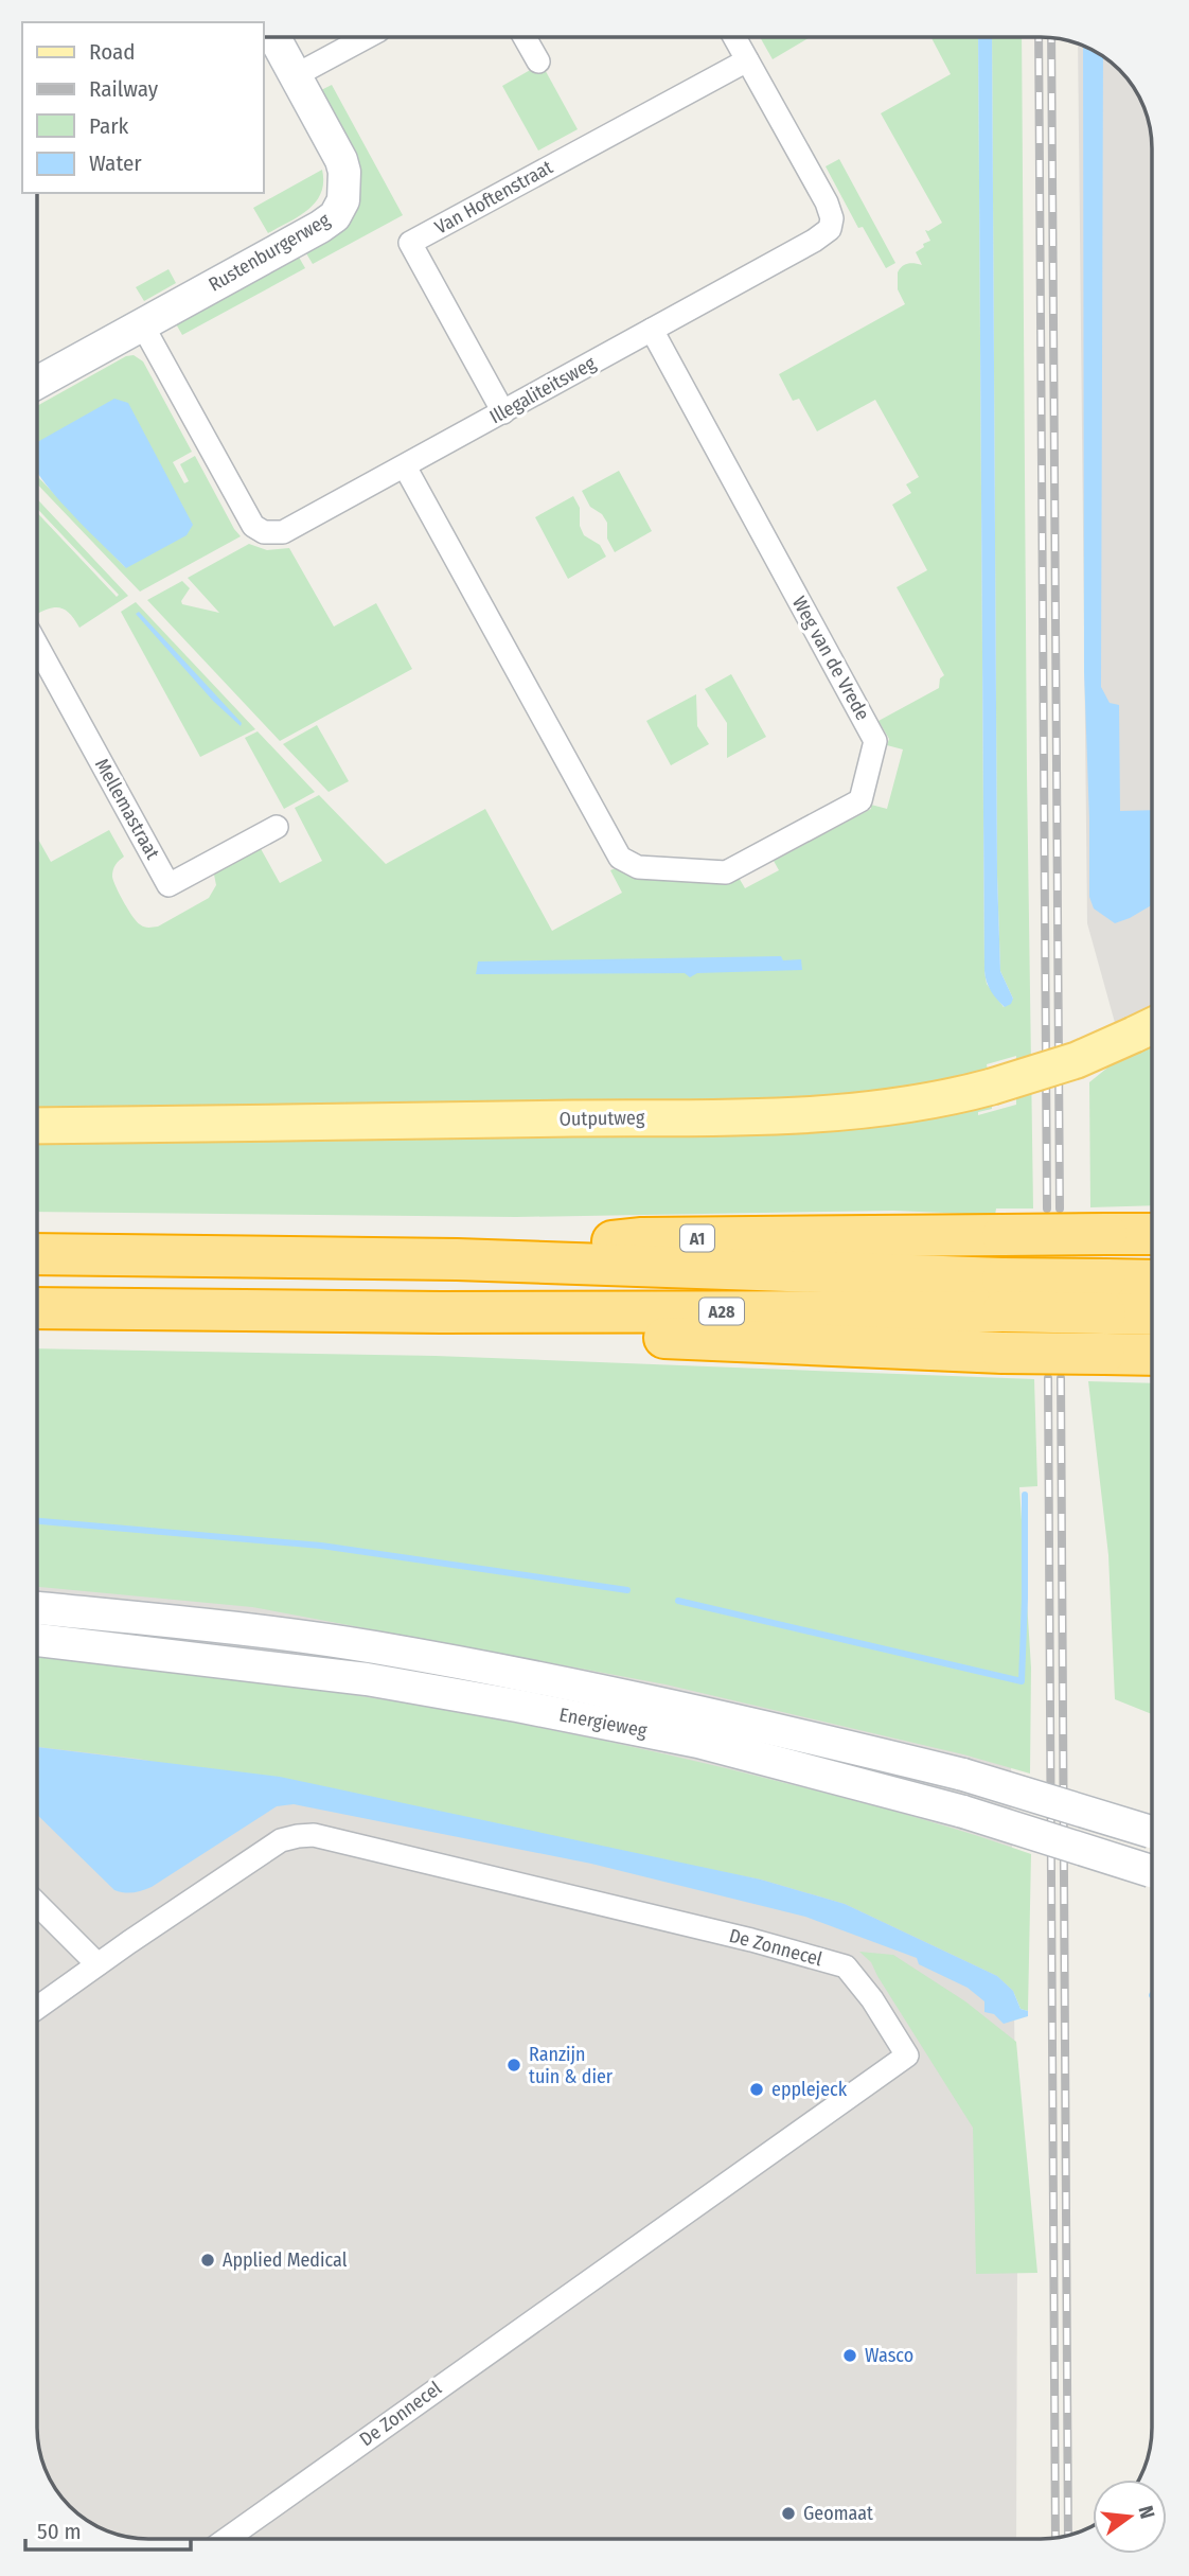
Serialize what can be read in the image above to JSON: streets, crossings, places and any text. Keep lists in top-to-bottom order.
{
  "streets": {
    "highway": ["A1", "A28"],
    "main road": ["Rustenburgerweg", "Outputweg", "Energieweg"],
    "street": [
      "Van Hoftenstraat",
      "Illegaliteitsweg",
      "Weg van de Vrede",
      "Mellemastraat",
      "De Zonnecel"
    ]
  },
  "crossings": [
    ["Van Hoftenstraat", "Illegaliteitsweg"],
    ["Rustenburgerweg", "Illegaliteitsweg"],
    ["Illegaliteitsweg", "Weg van de Vrede"],
    ["A1", "A28"]
  ],
  "places": [
    "Ranzijn tuin & dier",
    "epplejeck",
    "Applied Medical",
    "Wasco",
    "Geomaat"
  ],
  "legend": [
    "Road",
    "Railway",
    "Park",
    "Water"
  ],
  "scale_bar": "50 m",
  "north": "right"
}
